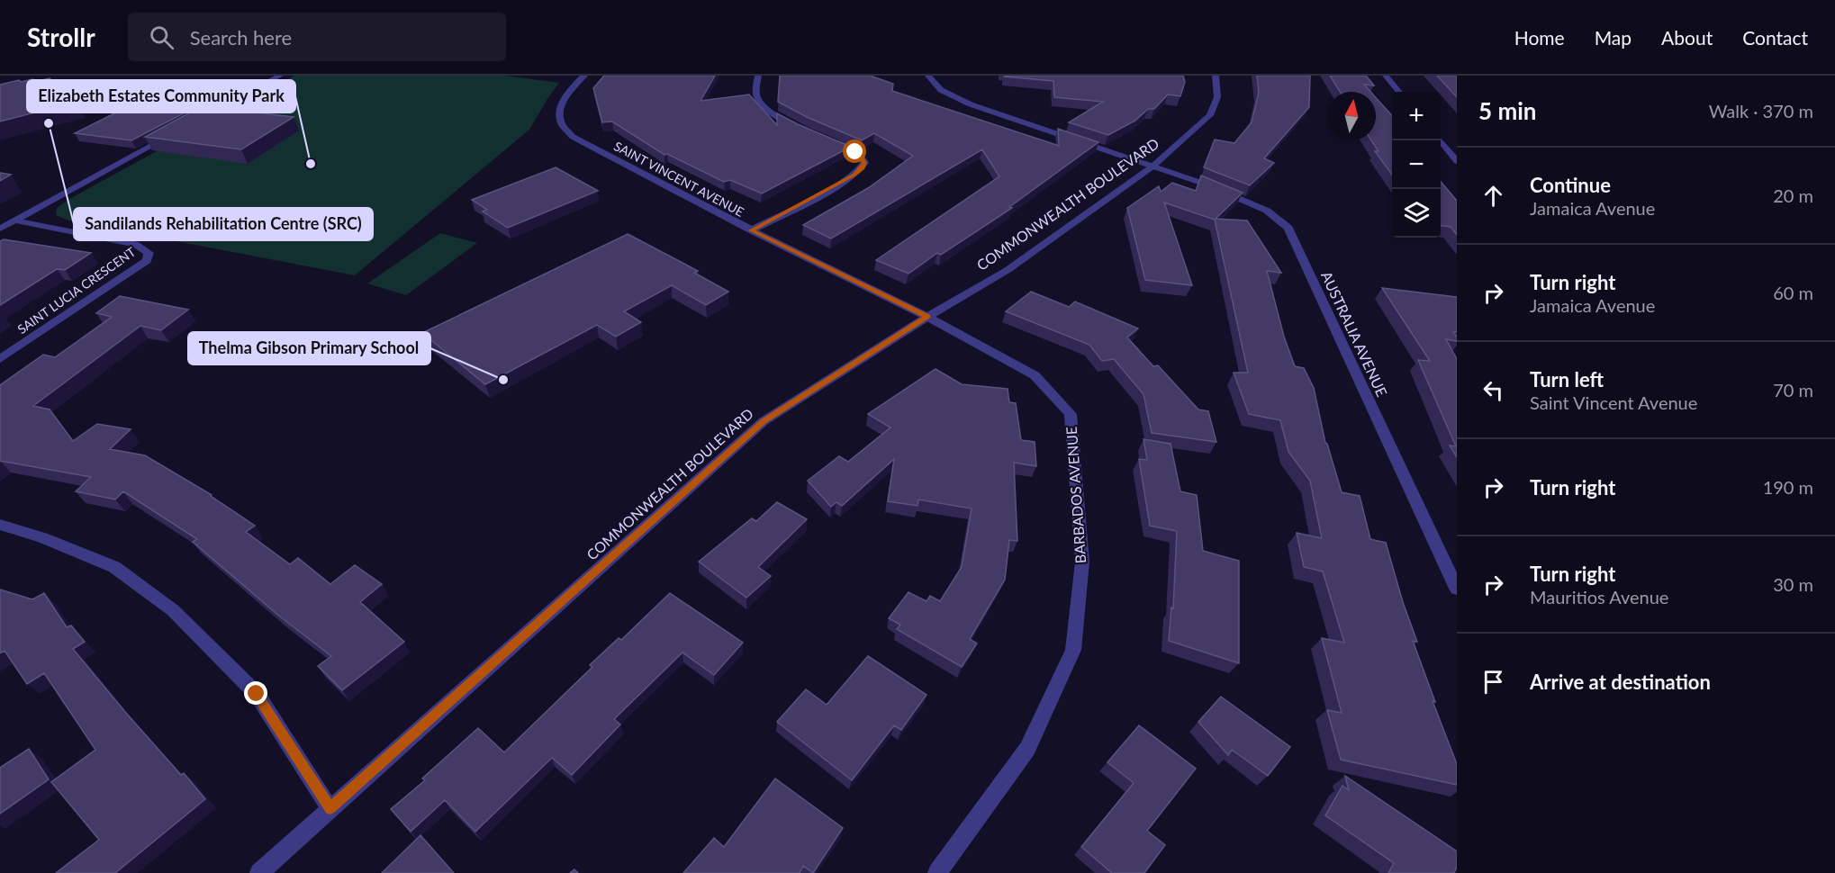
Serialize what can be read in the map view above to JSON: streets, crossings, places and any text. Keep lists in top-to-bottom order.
{
  "streets": {
    "street": [
      "SAINT VINCENT AVENUE",
      "COMMONWEALTH BOULEVARD",
      "SAINT LUCIA CRESCENT",
      "AUSTRALIA AVENUE",
      "BARBADOS AVENUE"
    ]
  },
  "crossings": [
    ["SAINT VINCENT AVENUE", "COMMONWEALTH BOULEVARD"],
    ["SAINT VINCENT AVENUE", "BARBADOS AVENUE"],
    ["COMMONWEALTH BOULEVARD", "AUSTRALIA AVENUE"],
    ["COMMONWEALTH BOULEVARD", "BARBADOS AVENUE"]
  ],
  "places": ["Sandilands Rehabilitation Centre (SRC)", "Elizabeth Estates Community Park", "Thelma Gibson Primary School"],
  "north": "top",
  "page": {
    "header": "Strollr",
    "search": "Search here",
    "nav": [
      "Home",
      "Map",
      "About",
      "Contact"
    ],
    "heading": ["5 min", "Walk · 370 m"],
    "map_buttons": ["+", "−"],
    "list": [
      ["Continue", "Jamaica Avenue", "20 m"],
      ["Turn right", "Jamaica Avenue", "60 m"],
      ["Turn left", "Saint Vincent Avenue", "70 m"],
      ["Turn right", "190 m"],
      ["Turn right", "Mauritios Avenue", "30 m"],
      "Arrive at destination"
    ]
  }
}
